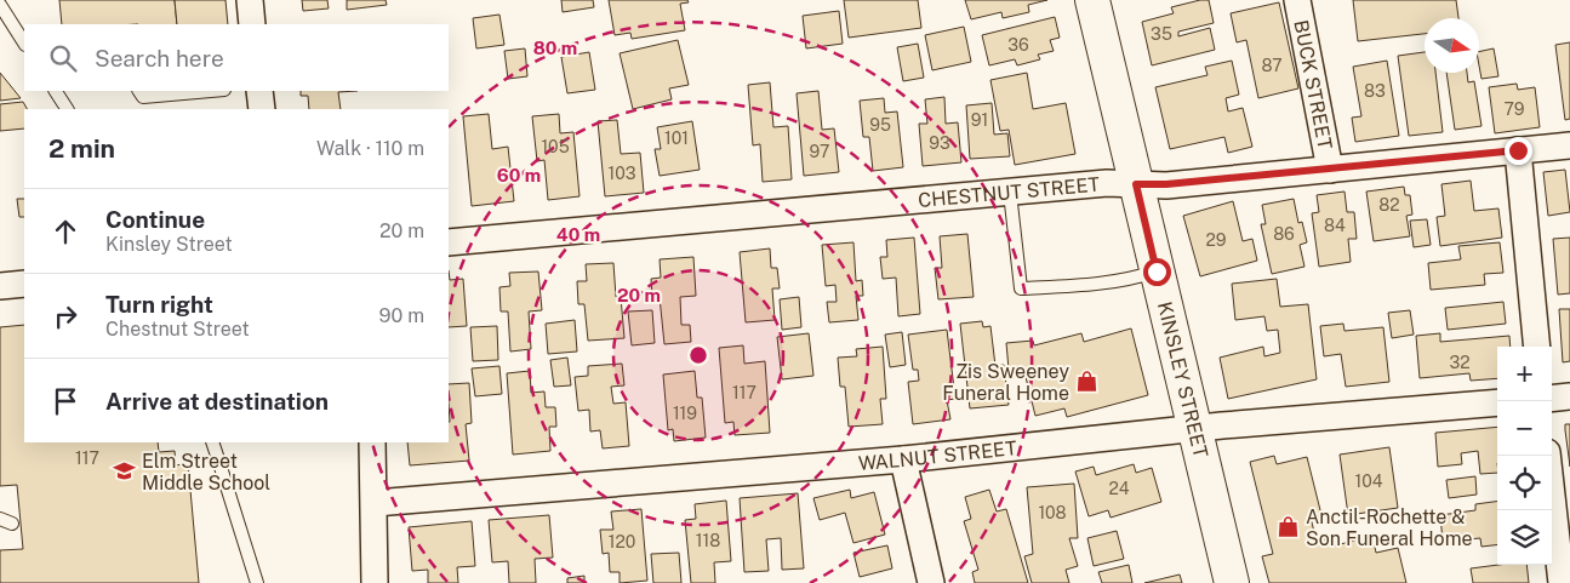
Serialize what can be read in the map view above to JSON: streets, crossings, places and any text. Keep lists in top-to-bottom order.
{
  "streets": {
    "main road": ["KINSLEY STREET"],
    "street": ["BUCK STREET", "CHESTNUT STREET", "WALNUT STREET"]
  },
  "crossings": [
    ["BUCK STREET", "CHESTNUT STREET"],
    ["CHESTNUT STREET", "KINSLEY STREET"],
    ["KINSLEY STREET", "WALNUT STREET"]
  ],
  "places": {
    "shop": ["Zis Sweeney Funeral Home", "Anctil-Rochette & Son Funeral Home"],
    "school or university": ["Elm Street Middle School"]
  },
  "house_numbers": [
    "35",
    "36",
    "87",
    "83",
    "79",
    "91",
    "95",
    "101",
    "93",
    "105",
    "97",
    "103",
    "82",
    "84",
    "86",
    "29",
    "32",
    "117",
    "119",
    "117",
    "104",
    "24",
    "108",
    "118",
    "120"
  ],
  "north": "right",
  "page": {
    "search": "Search here",
    "heading": ["2 min", "Walk · 110 m"],
    "list": [
      ["Continue", "Kinsley Street", "20 m"],
      ["Turn right", "Chestnut Street", "90 m"],
      "Arrive at destination"
    ],
    "map_buttons": ["+", "−"]
  },
  "rings": [
    "80 m",
    "60 m",
    "40 m",
    "20 m"
  ]
}
